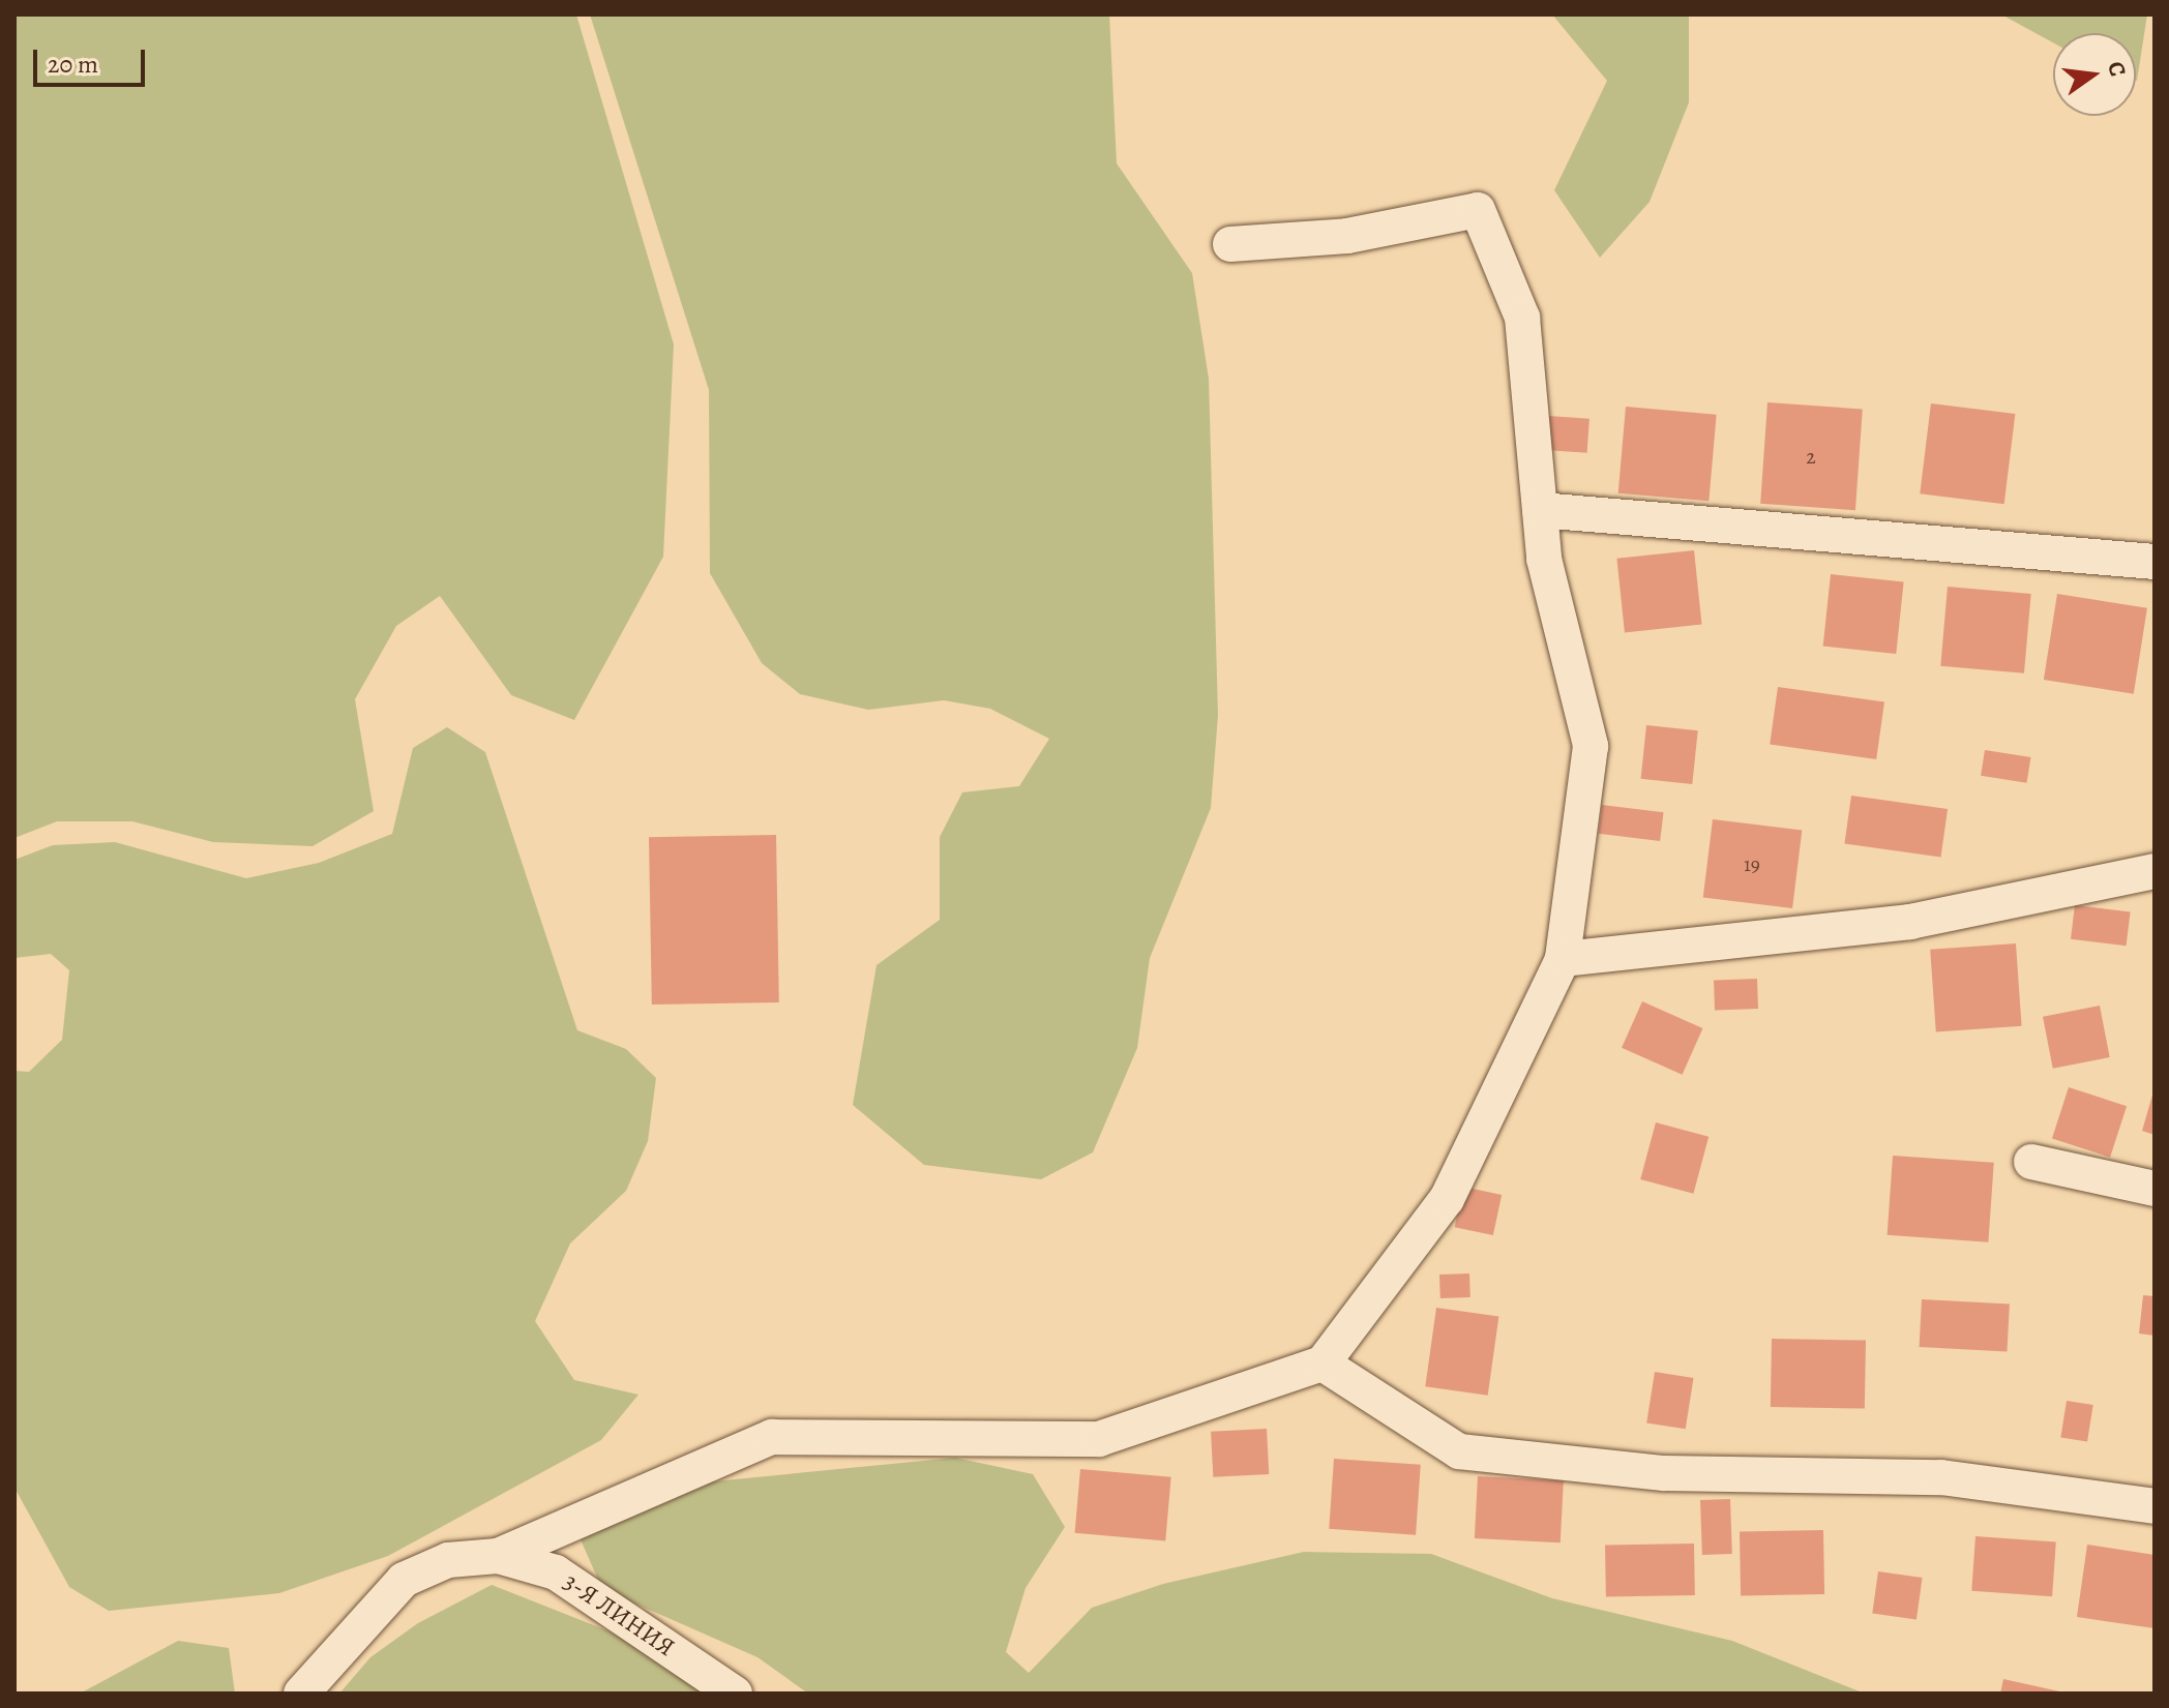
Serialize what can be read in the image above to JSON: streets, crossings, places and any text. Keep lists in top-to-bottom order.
{
  "streets": {
    "street": ["3-Я ЛИНИЯ"]
  },
  "house_numbers": ["2", "19"],
  "scale_bar": "20 m",
  "north": "right"
}
